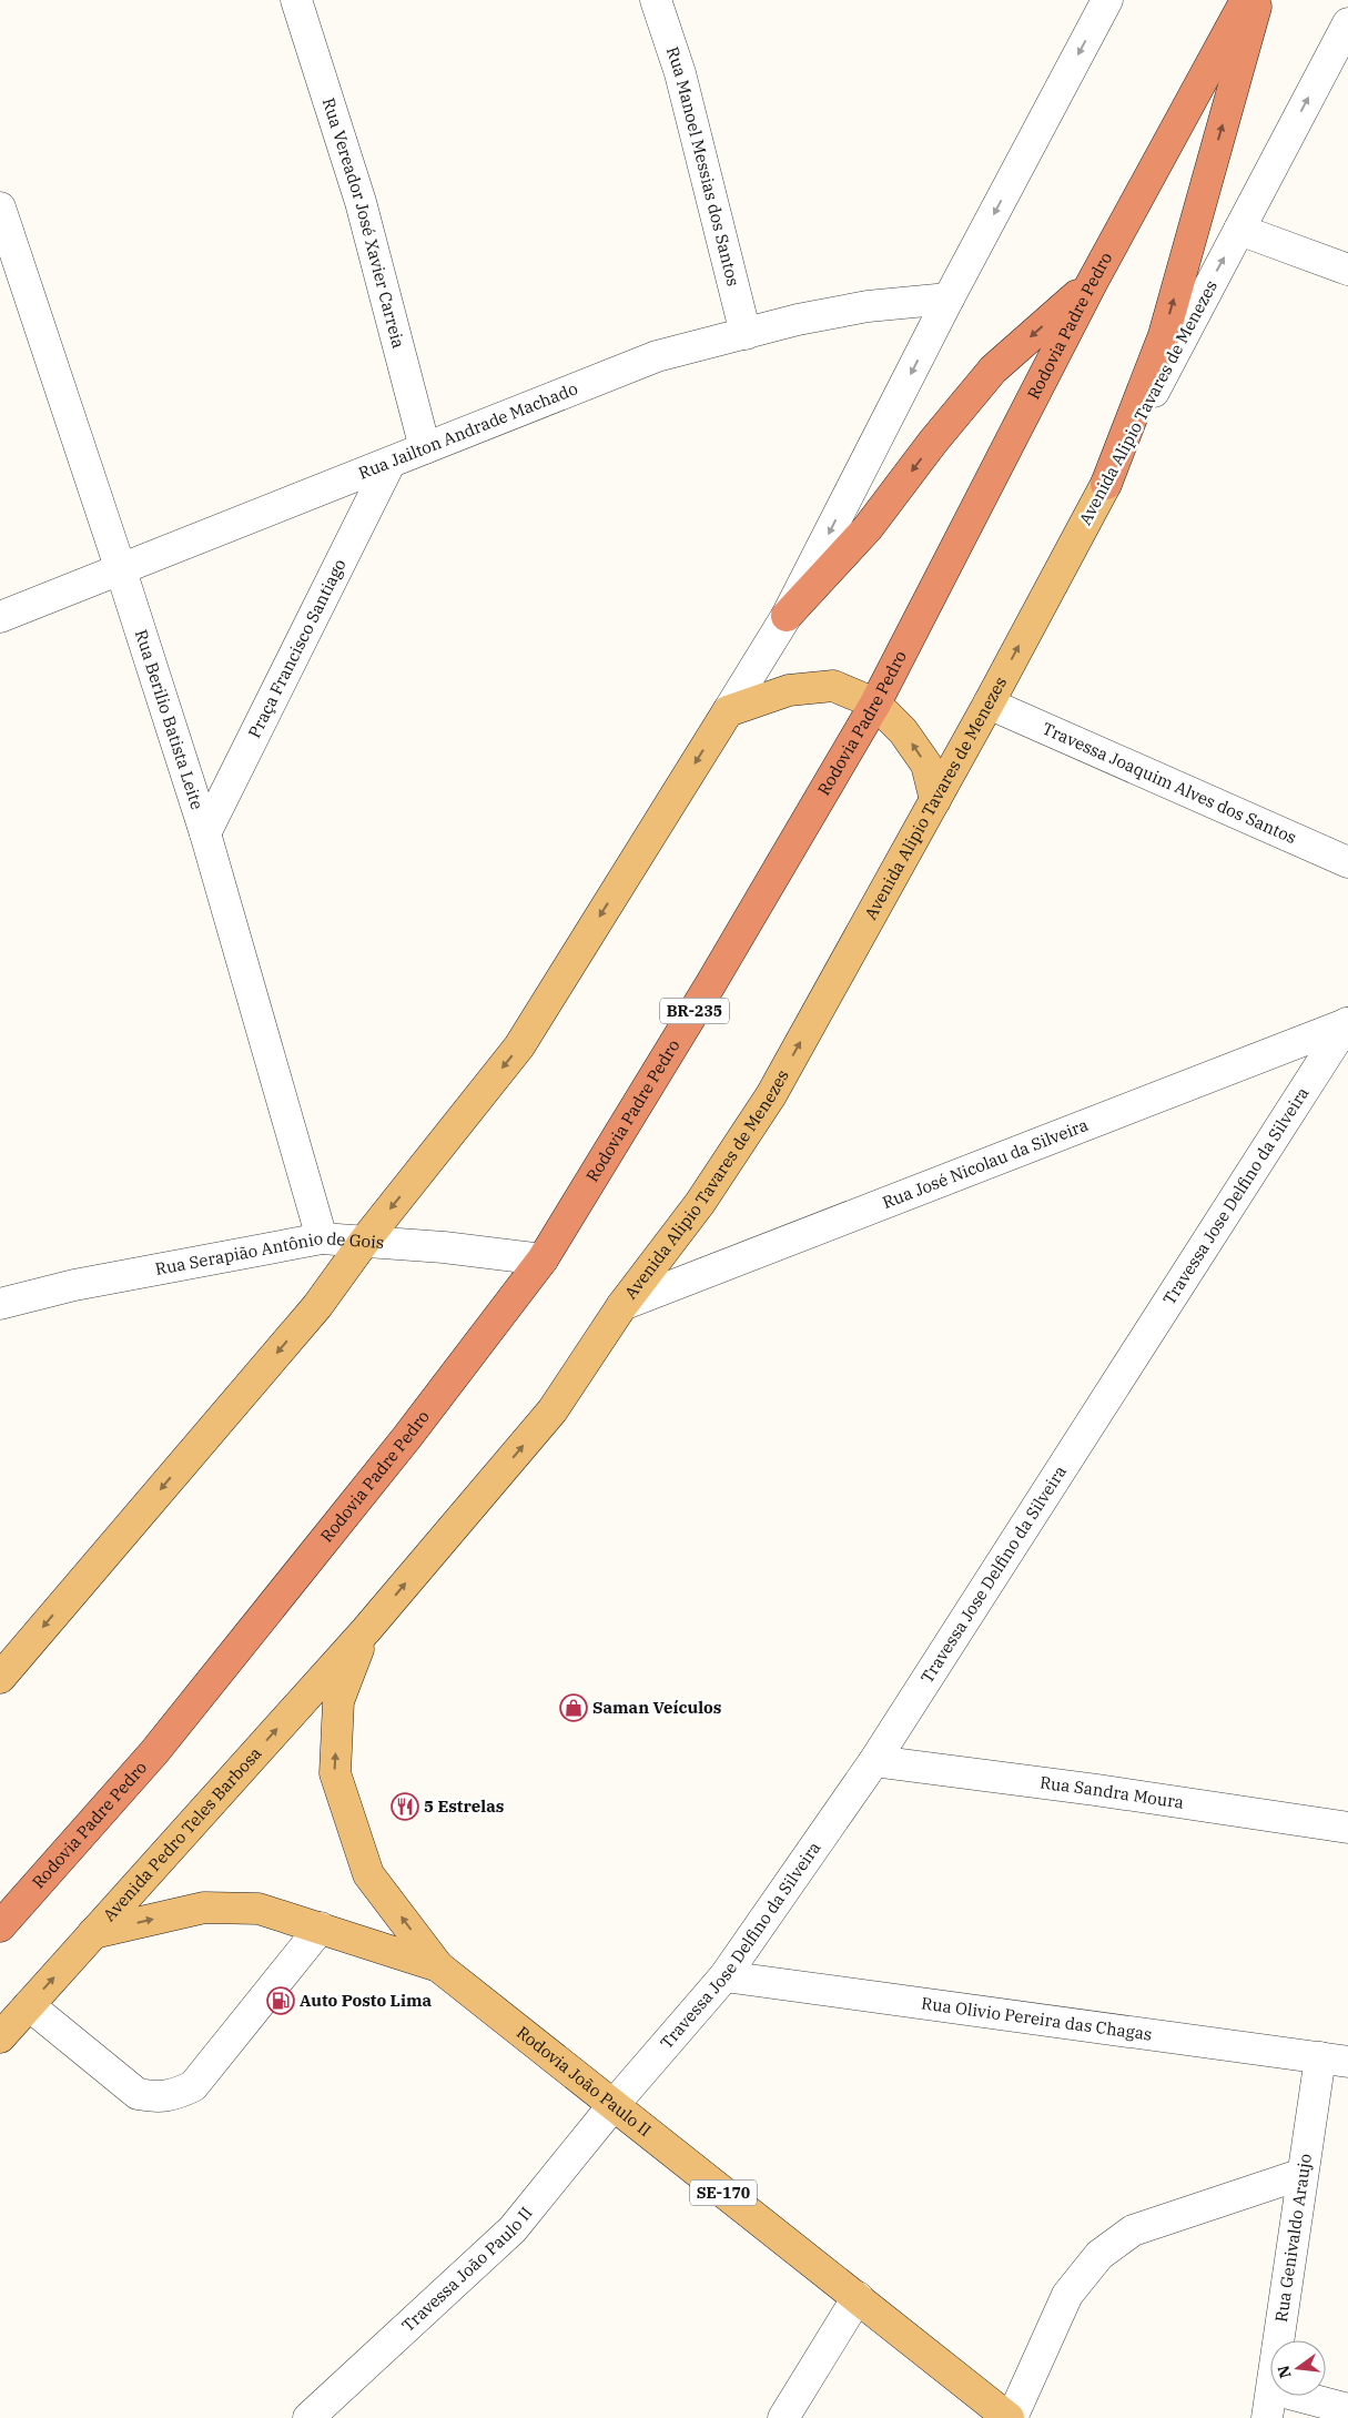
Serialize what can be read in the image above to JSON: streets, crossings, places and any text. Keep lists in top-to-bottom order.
{
  "streets": {
    "highway": ["Rodovia Padre Pedro", "BR-235"],
    "main road": [
      "Avenida Alipio Tavares de Menezes",
      "Avenida Pedro Teles Barbosa",
      "Rodovia João Paulo II",
      "SE-170"
    ],
    "street": [
      "Rua Manoel Messias dos Santos",
      "Rua Vereador José Xavier Carreia",
      "Rua Jailton Andrade Machado",
      "Praça Francisco Santiago",
      "Rua Berilio Batista Leite",
      "Travessa Joaquim Alves dos Santos",
      "Rua José Nicolau da Silveira",
      "Travessa Jose Delfino da Silveira",
      "Rua Serapião Antônio de Gois",
      "Rua Sandra Moura",
      "Rua Olivio Pereira das Chagas",
      "Rua Genivaldo Araujo",
      "Travessa João Paulo II"
    ]
  },
  "crossings": [
    ["Rua Manoel Messias dos Santos", "Rua Jailton Andrade Machado"],
    ["Rua Vereador José Xavier Carreia", "Rua Jailton Andrade Machado"],
    ["Rodovia Padre Pedro", "Rua Serapião Antônio de Gois"],
    ["Avenida Alipio Tavares de Menezes", "Travessa Joaquim Alves dos Santos"],
    ["Avenida Alipio Tavares de Menezes", "Rua José Nicolau da Silveira"],
    ["Avenida Alipio Tavares de Menezes", "Avenida Pedro Teles Barbosa"],
    ["Rua Jailton Andrade Machado", "Praça Francisco Santiago"],
    ["Rua Jailton Andrade Machado", "Rua Berilio Batista Leite"],
    ["Praça Francisco Santiago", "Rua Berilio Batista Leite"],
    ["Rua Berilio Batista Leite", "Rua Serapião Antônio de Gois"],
    ["Rua José Nicolau da Silveira", "Travessa Jose Delfino da Silveira"],
    ["Travessa Jose Delfino da Silveira", "Rua Sandra Moura"],
    ["Travessa Jose Delfino da Silveira", "Rua Olivio Pereira das Chagas"],
    ["Travessa Jose Delfino da Silveira", "Rodovia João Paulo II"],
    ["Travessa Jose Delfino da Silveira", "Travessa João Paulo II"],
    ["Avenida Pedro Teles Barbosa", "Rodovia João Paulo II"],
    ["Rua Olivio Pereira das Chagas", "Rua Genivaldo Araujo"],
    ["Rodovia João Paulo II", "Travessa João Paulo II"]
  ],
  "places": {
    "shop": ["Saman Veículos"],
    "restaurant": ["5 Estrelas"],
    "fuel station": ["Auto Posto Lima"]
  },
  "north": "left"
}
